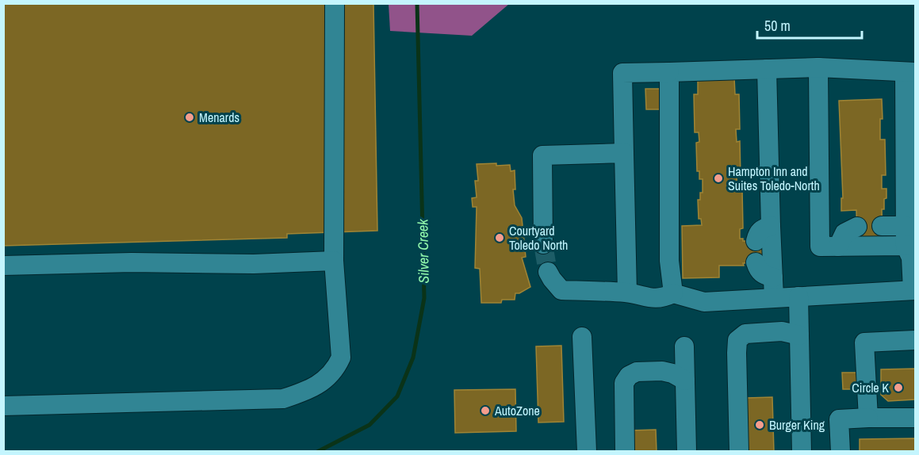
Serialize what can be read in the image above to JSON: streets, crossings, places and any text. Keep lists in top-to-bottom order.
{
  "water": ["Silver Creek"],
  "places": [
    "Menards",
    "Hampton Inn and Suites Toledo-North",
    "Courtyard Toledo North",
    "Circle K",
    "AutoZone",
    "Burger King"
  ],
  "scale_bar": "50 m"
}
